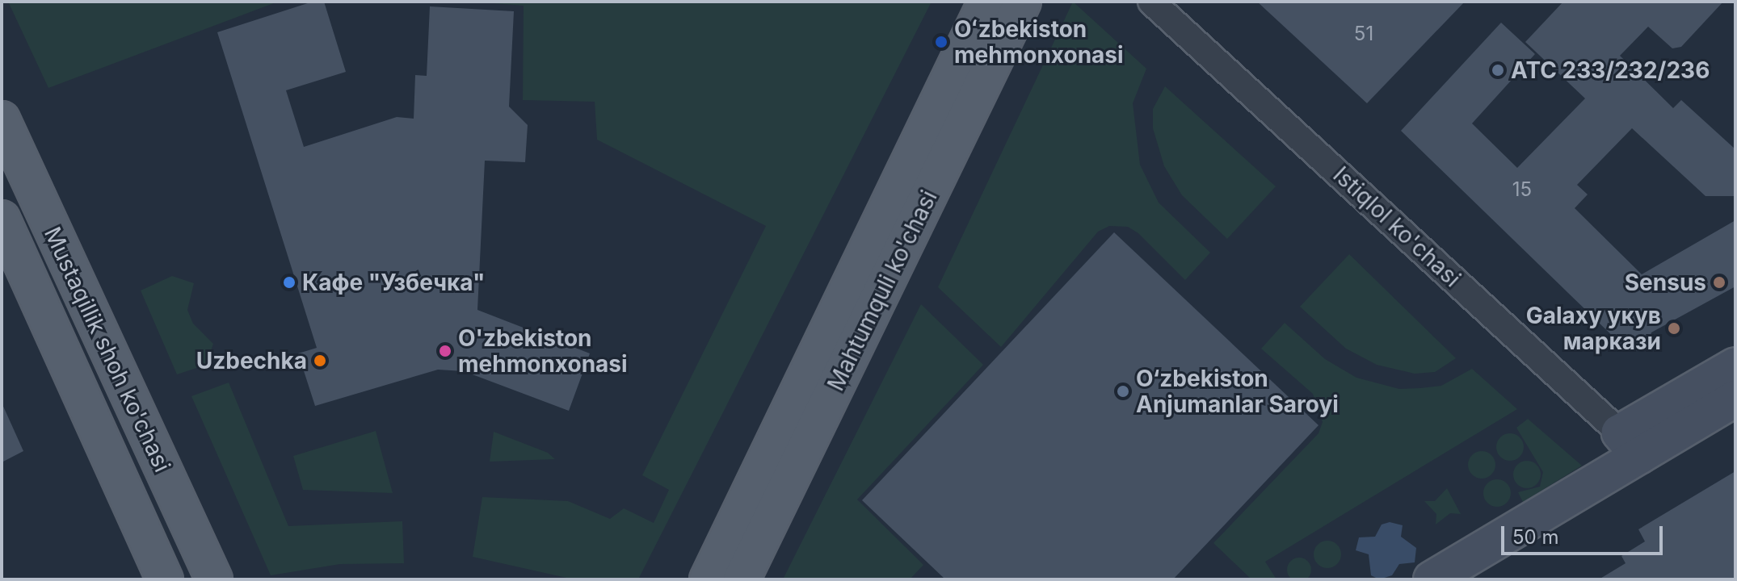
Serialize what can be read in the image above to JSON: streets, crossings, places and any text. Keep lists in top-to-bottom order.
{
  "streets": {
    "main road": ["Mahtumquli ko'chasi", "Mustaqillik shoh ko'chasi"],
    "street": ["Istiqlol ko'chasi"]
  },
  "places": [
    "Oʻzbekiston mehmonxonasi",
    "АТС 233/232/236",
    "Кафе \"Узбечка\"",
    "Sensus",
    "Galaxy укув маркази",
    "O'zbekiston mehmonxonasi",
    "Uzbechka",
    "O‘zbekiston Anjumanlar Saroyi"
  ],
  "house_numbers": ["51", "15"],
  "scale_bar": "50 m"
}
